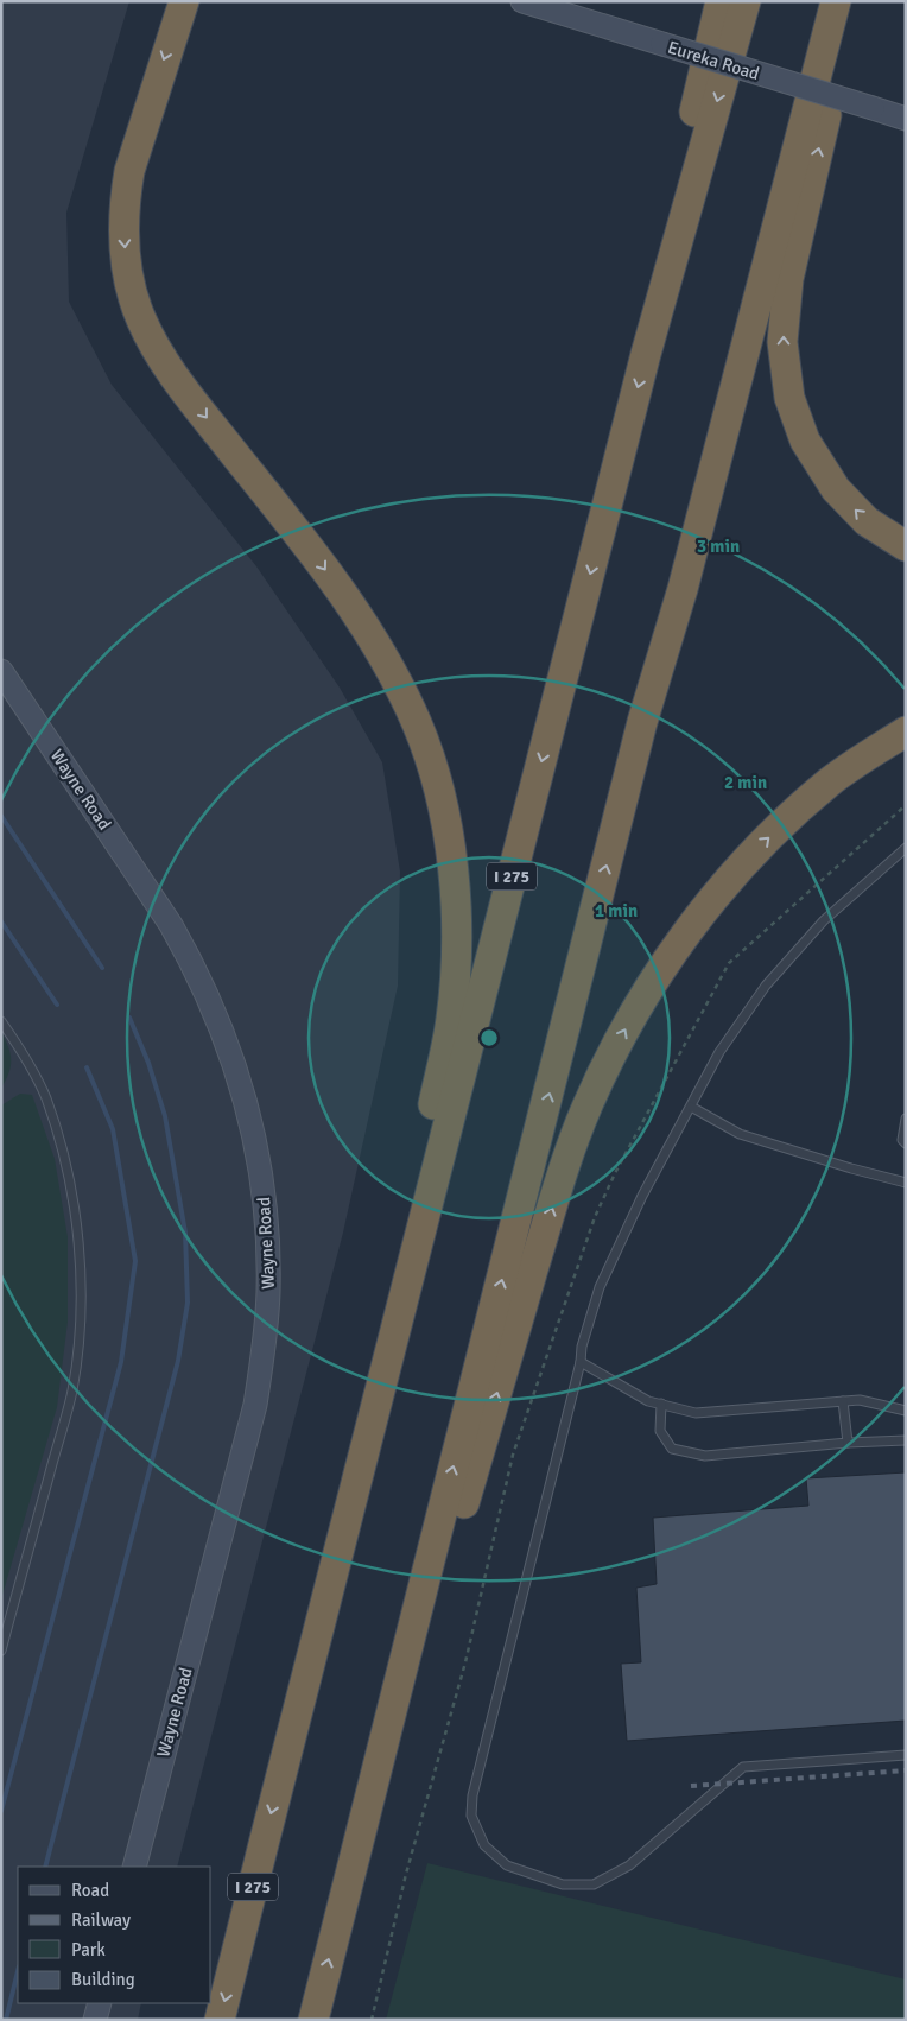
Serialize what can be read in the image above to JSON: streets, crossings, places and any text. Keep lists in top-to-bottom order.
{
  "streets": {
    "highway": ["I 275"],
    "main road": ["Eureka Road", "Wayne Road"]
  },
  "legend": [
    "Road",
    "Railway",
    "Park",
    "Building"
  ],
  "rings": ["3 min", "2 min", "1 min"]
}
